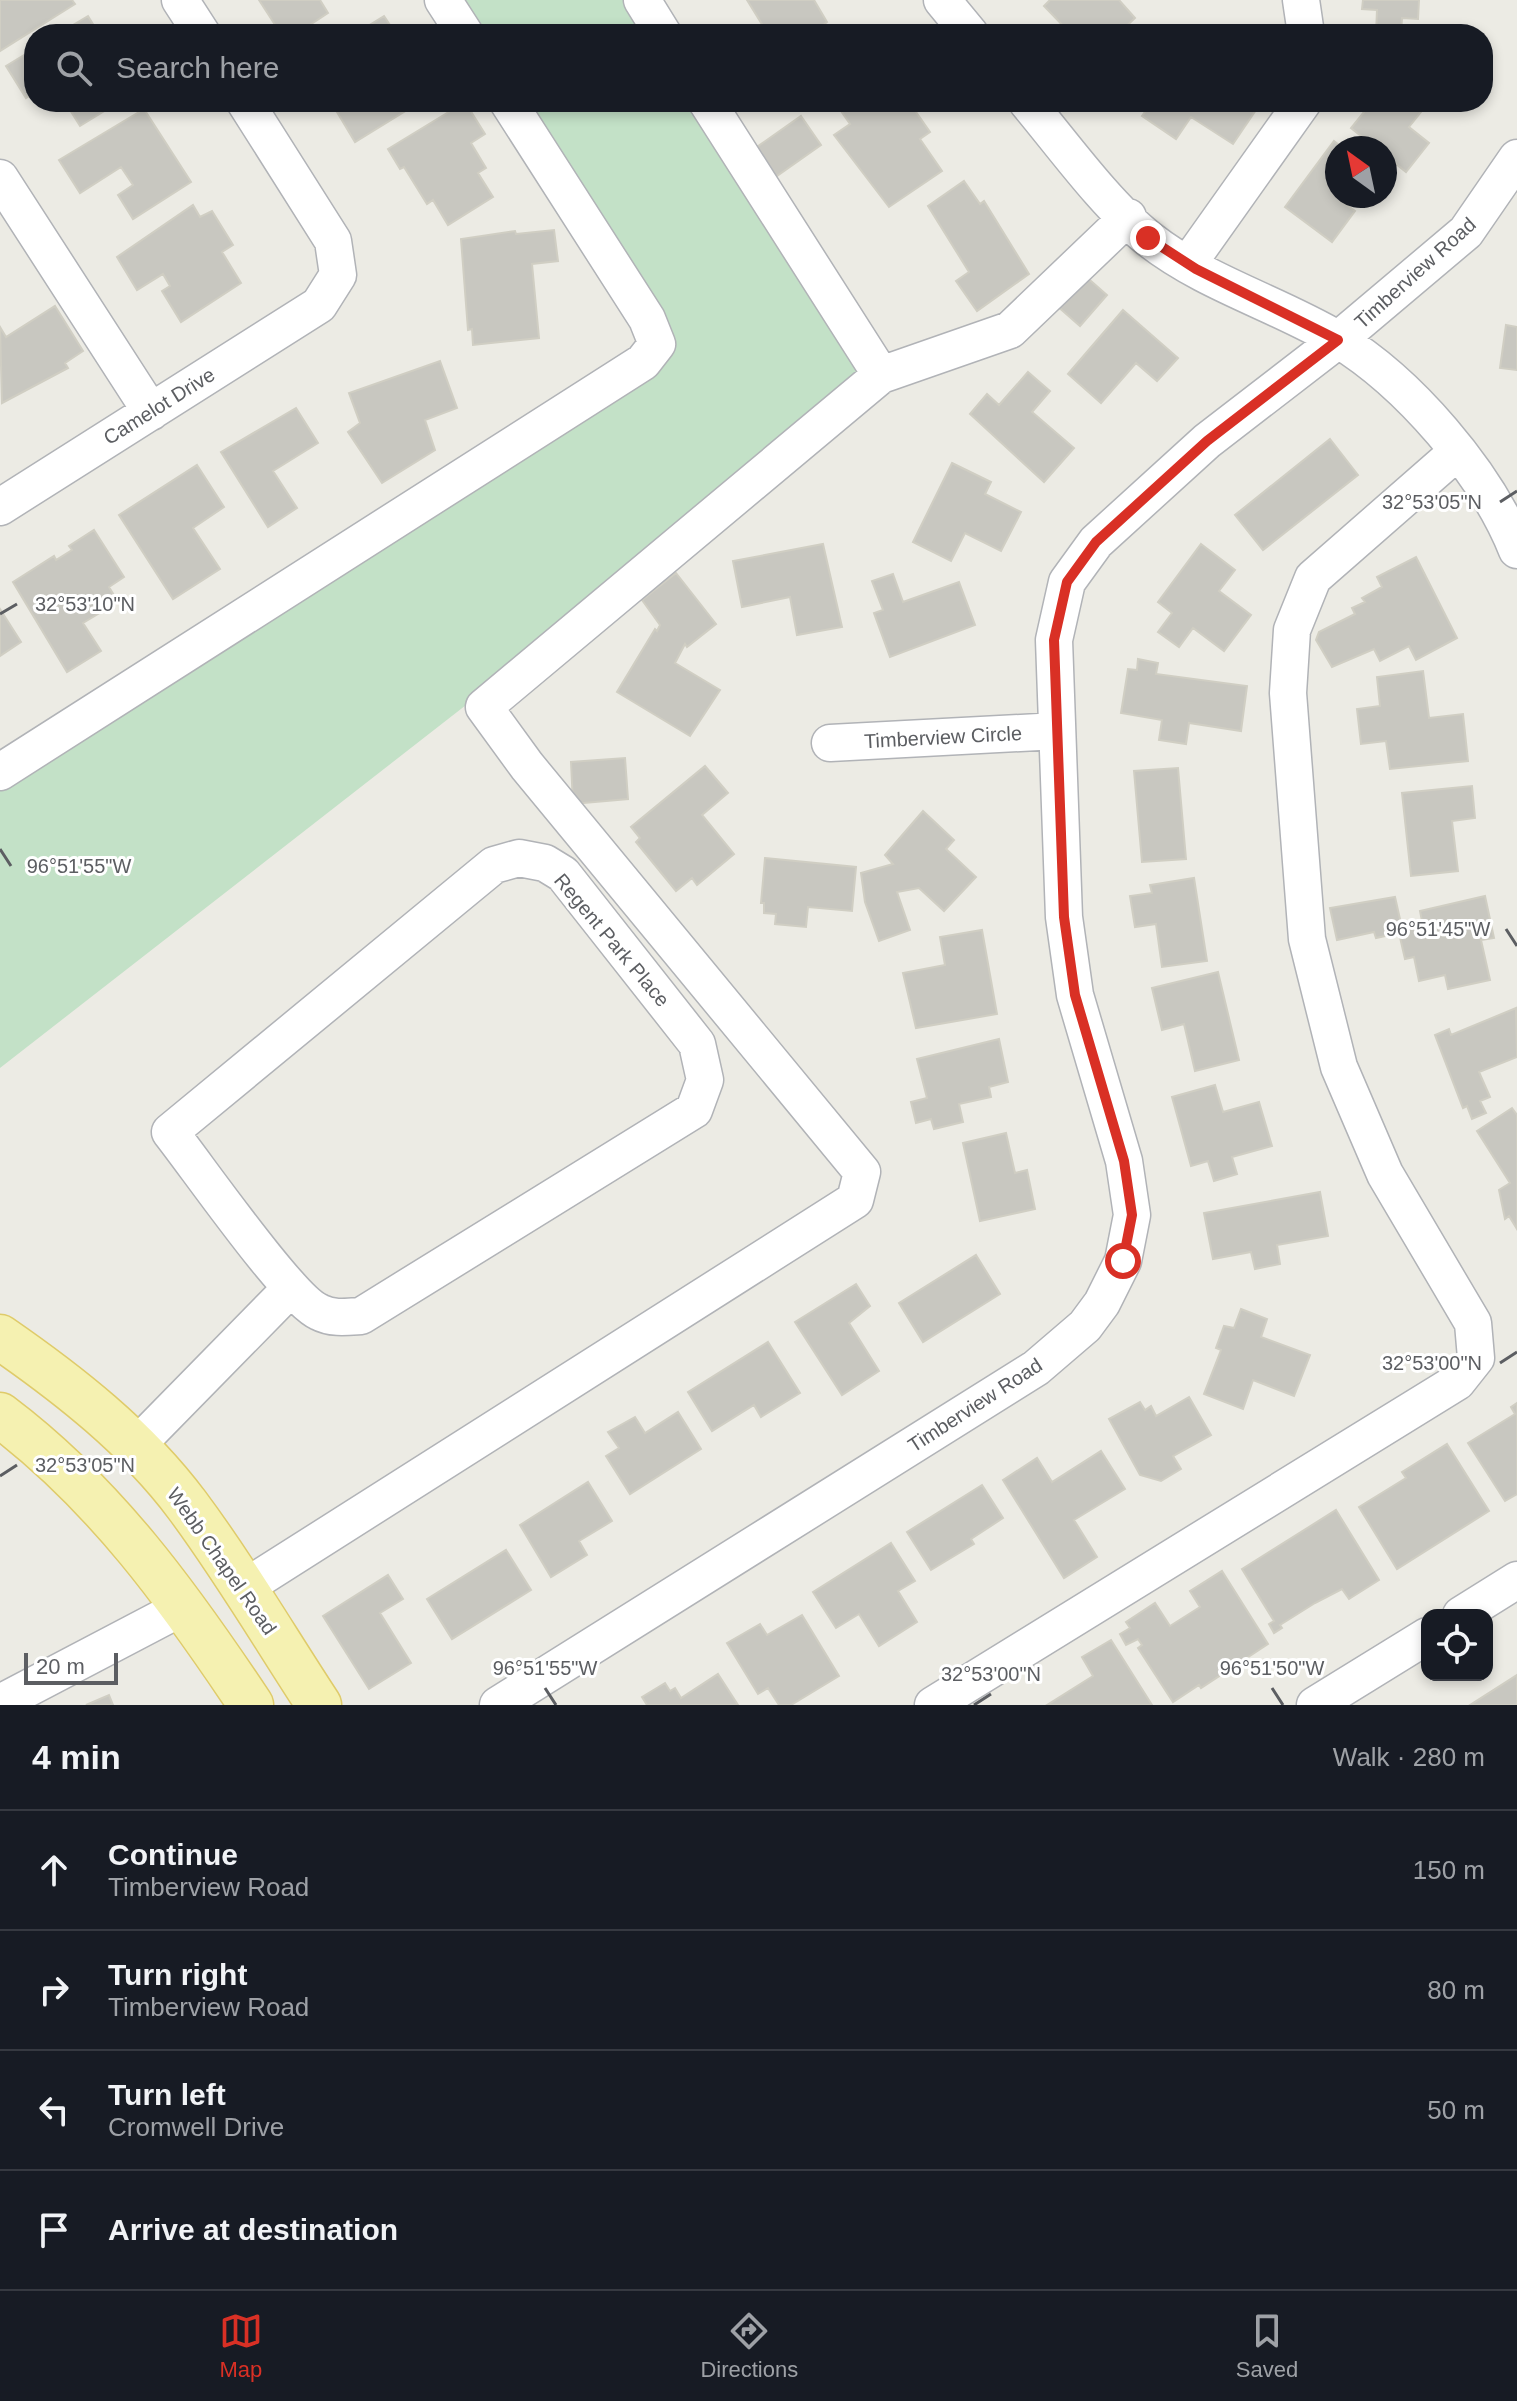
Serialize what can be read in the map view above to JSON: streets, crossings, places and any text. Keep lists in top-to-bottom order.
{
  "streets": {
    "main road": ["Webb Chapel Road"],
    "street": [
      "Timberview Road",
      "Camelot Drive",
      "Timberview Circle",
      "Regent Park Place"
    ]
  },
  "crossings": [
    ["Timberview Road", "Timberview Circle"]
  ],
  "scale_bar": "20 m",
  "north": "top left",
  "page": {
    "search": "Search here",
    "scale": "20 m",
    "heading": ["4 min", "Walk · 280 m"],
    "list": [
      ["Continue", "Timberview Road", "150 m"],
      ["Turn right", "Timberview Road", "80 m"],
      ["Turn left", "Cromwell Drive", "50 m"],
      "Arrive at destination"
    ],
    "nav": ["Map", "Directions", "Saved"]
  },
  "coordinates": [
    "32°53'05\"N",
    "32°53'10\"N",
    "96°51'55\"W",
    "96°51'45\"W",
    "32°53'00\"N",
    "96°51'50\"W"
  ]
}
